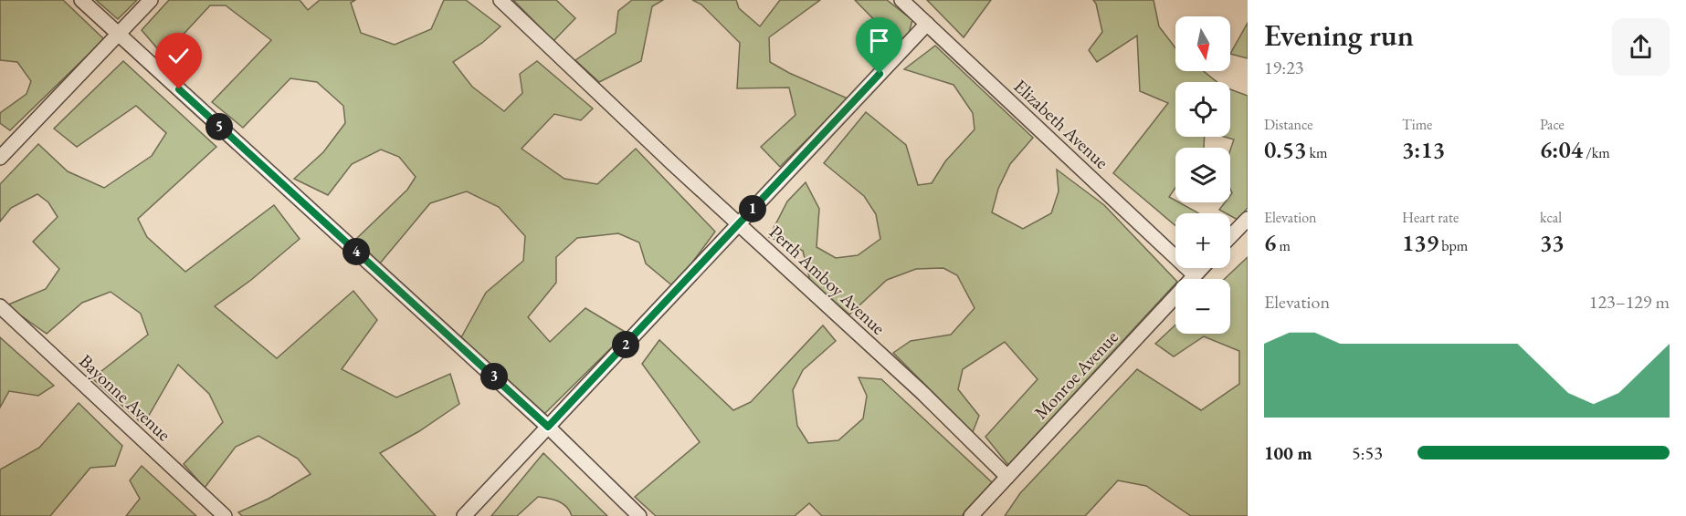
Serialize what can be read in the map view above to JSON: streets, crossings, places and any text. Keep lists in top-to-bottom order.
{
  "streets": {
    "street": [
      "Elizabeth Avenue",
      "Perth Amboy Avenue",
      "Monroe Avenue",
      "Bayonne Avenue"
    ]
  },
  "crossings": [
    ["Elizabeth Avenue", "Monroe Avenue"],
    ["Perth Amboy Avenue", "Monroe Avenue"]
  ],
  "north": "bottom",
  "page": {
    "heading": ["Evening run", "19:23"],
    "map_buttons": ["+", "−"],
    "stats": [
      ["Distance", "0.53 km"],
      ["Time", "3:13"],
      ["Pace", "6:04 /km"],
      ["Elevation", "6 m"],
      ["Heart rate", "139 bpm"],
      ["kcal", "33"]
    ],
    "pins": [
      "5",
      "1",
      "4",
      "2",
      "3"
    ],
    "chart": ["Elevation", "123–129 m"],
    "list": [
      {
        "name": "100 m",
        "note": "5:53"
      }
    ]
  }
}
